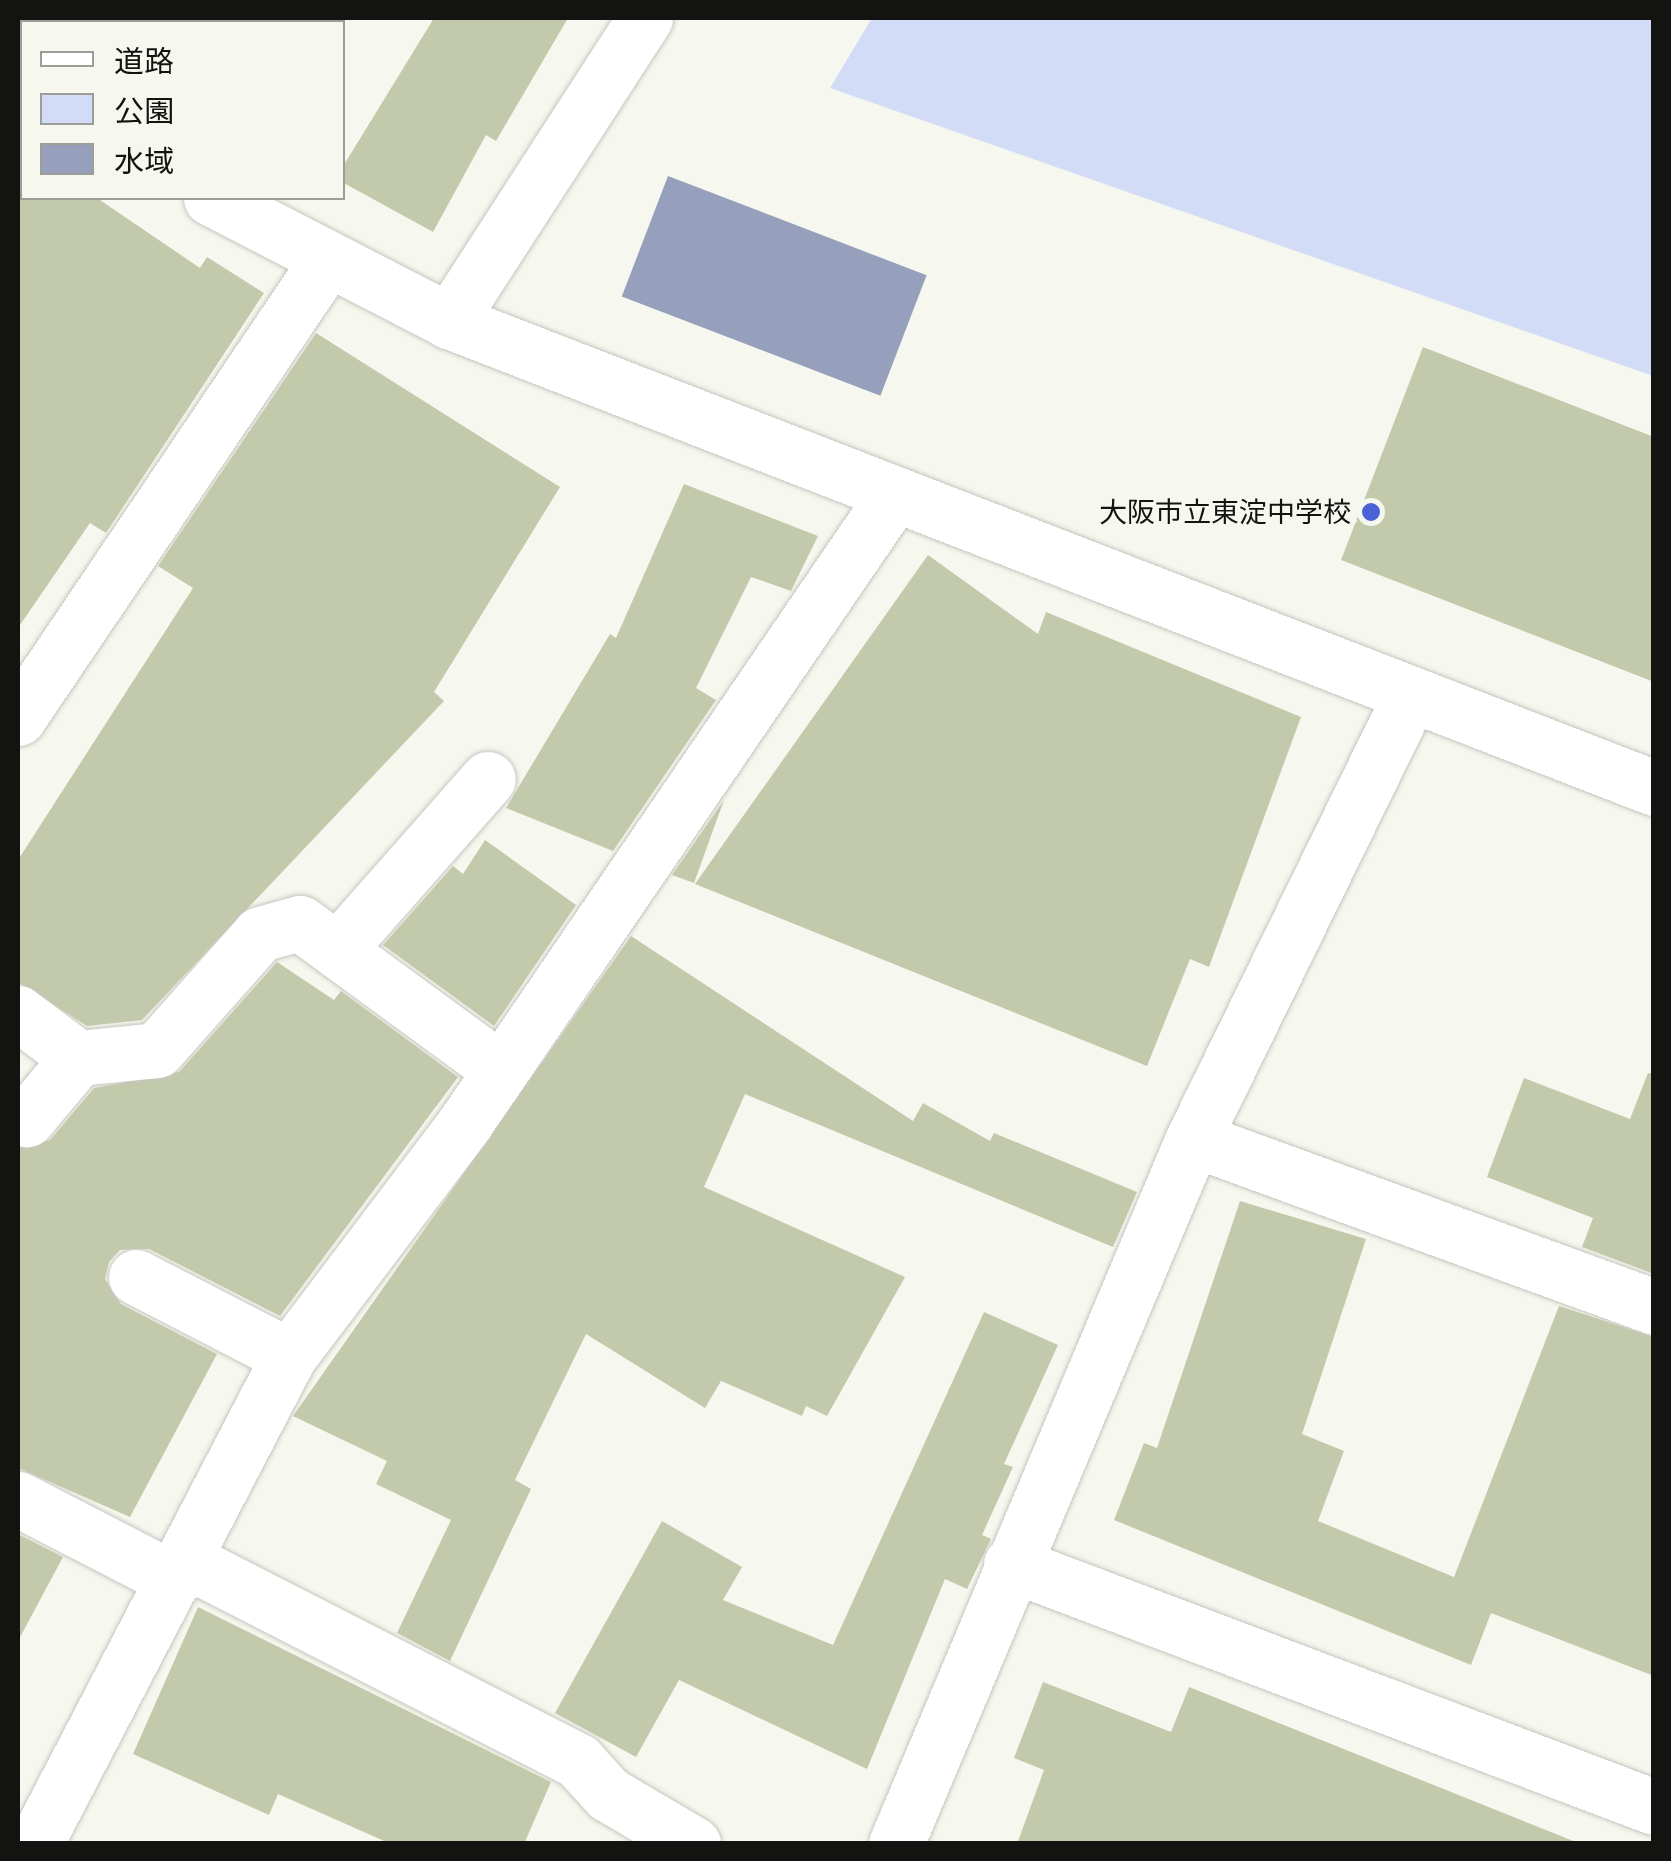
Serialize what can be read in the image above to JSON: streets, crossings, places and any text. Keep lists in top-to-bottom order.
{
  "places": ["大阪市立東淀中学校"],
  "legend": ["道路", "公園", "水域"]
}
